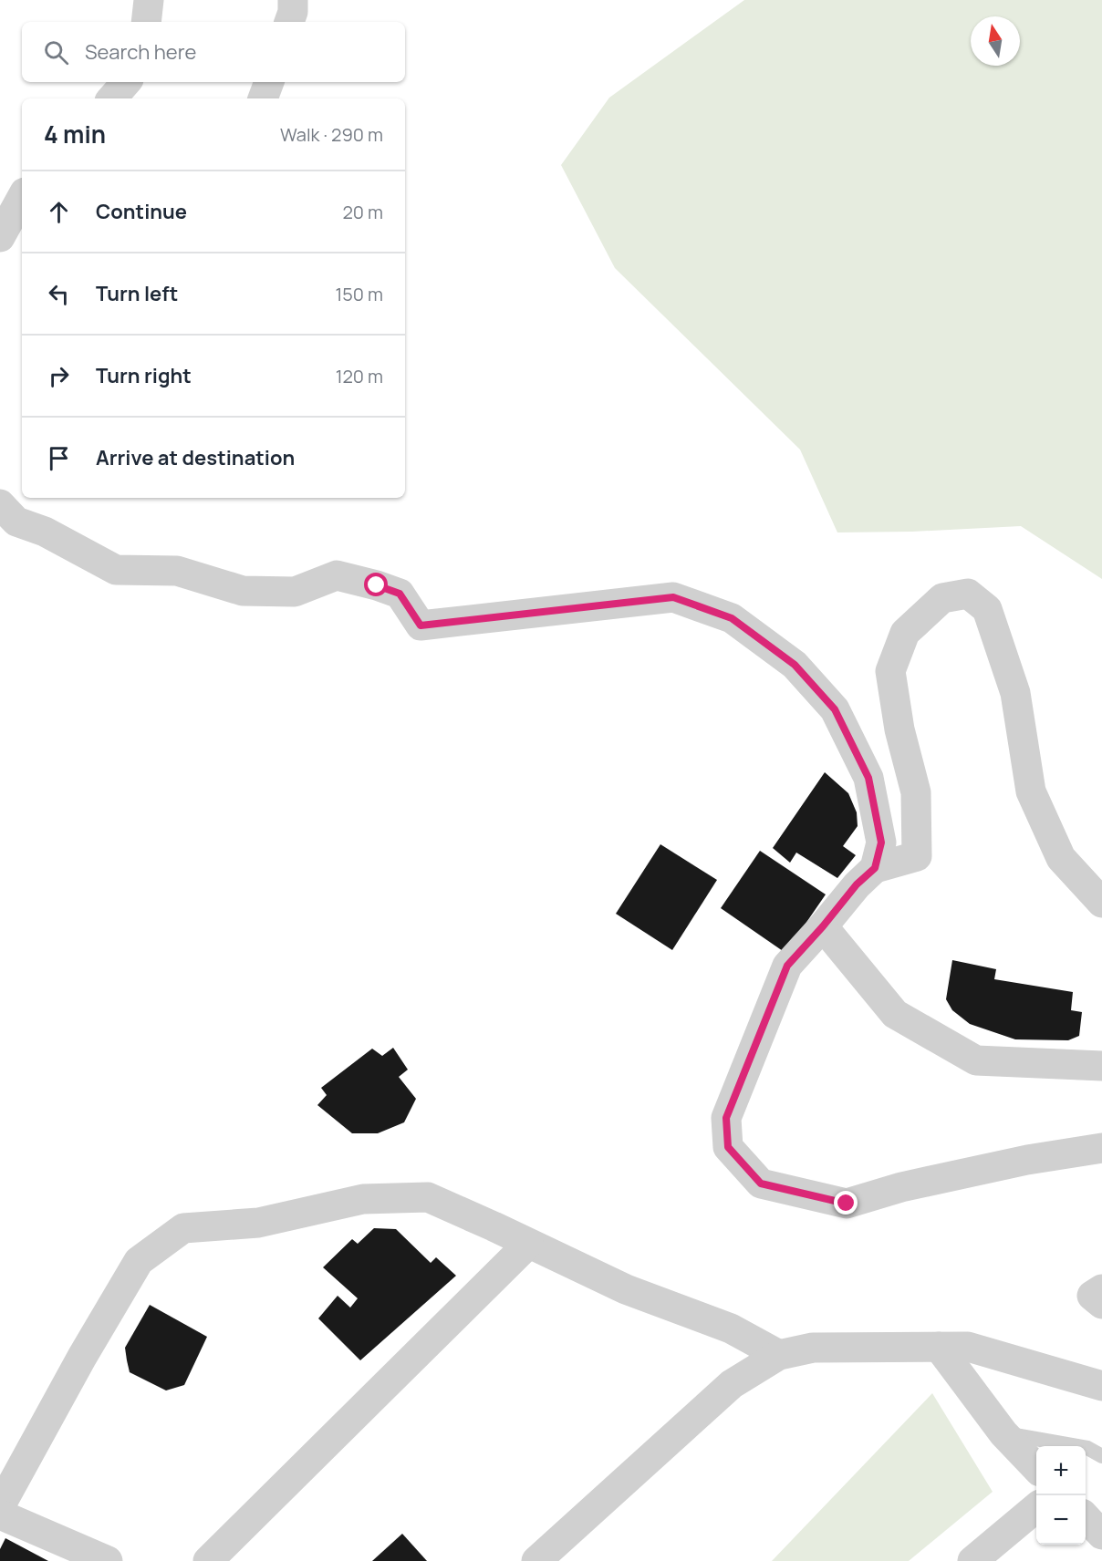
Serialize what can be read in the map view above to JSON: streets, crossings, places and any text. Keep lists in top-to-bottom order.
{
  "north": "top",
  "page": {
    "search": "Search here",
    "heading": ["4 min", "Walk · 290 m"],
    "list": [
      ["Continue", "20 m"],
      ["Turn left", "150 m"],
      ["Turn right", "120 m"],
      "Arrive at destination"
    ],
    "map_buttons": ["+", "−"]
  }
}
